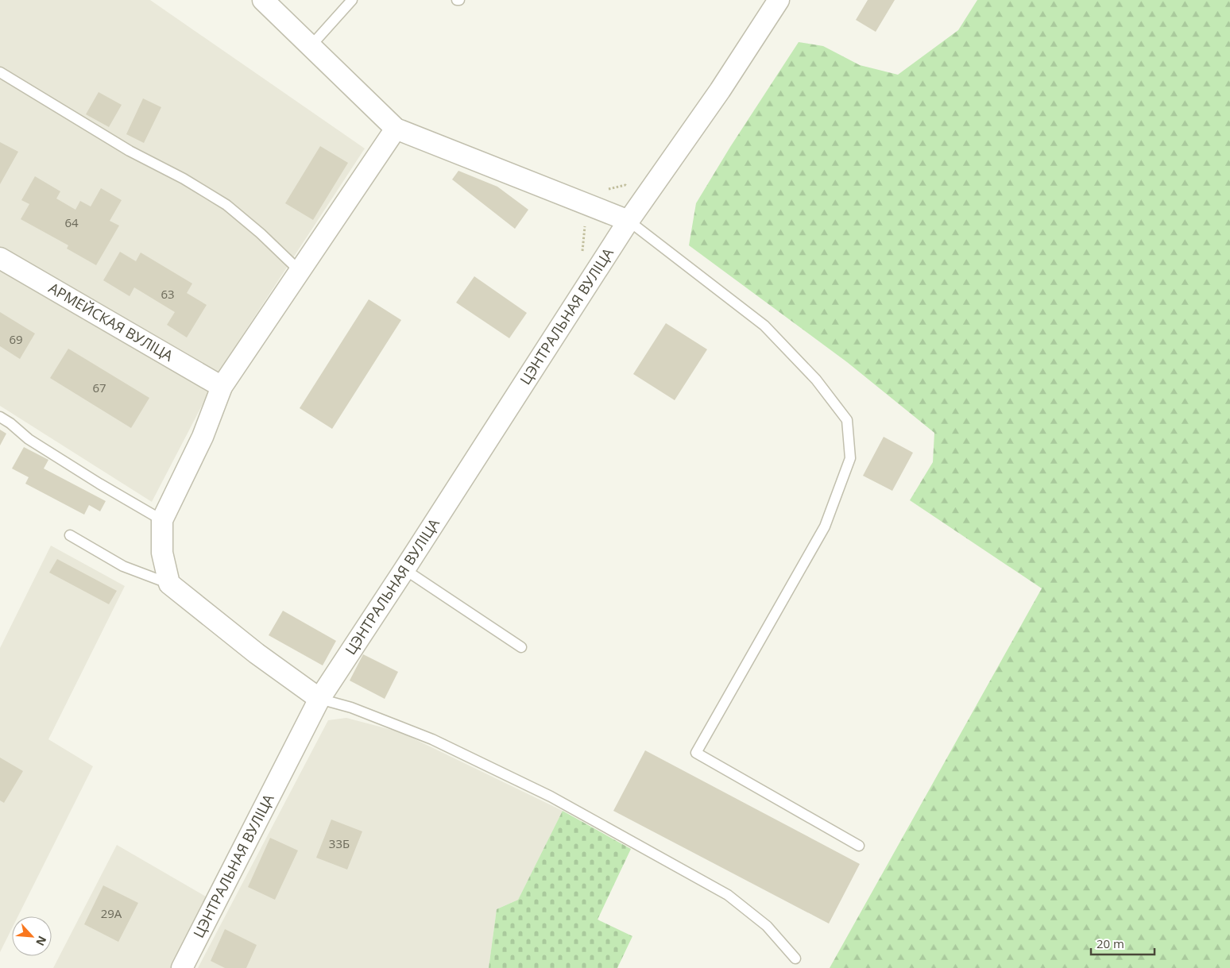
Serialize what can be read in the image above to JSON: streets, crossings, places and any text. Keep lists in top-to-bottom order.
{
  "streets": {
    "street": ["ЦЭНТРАЛЬНАЯ ВУЛІЦА", "АРМЕЙСКАЯ ВУЛІЦА"]
  },
  "house_numbers": [
    "64",
    "63",
    "69",
    "67",
    "33Б",
    "29А"
  ],
  "scale_bar": "20 m",
  "north": "bottom right"
}
